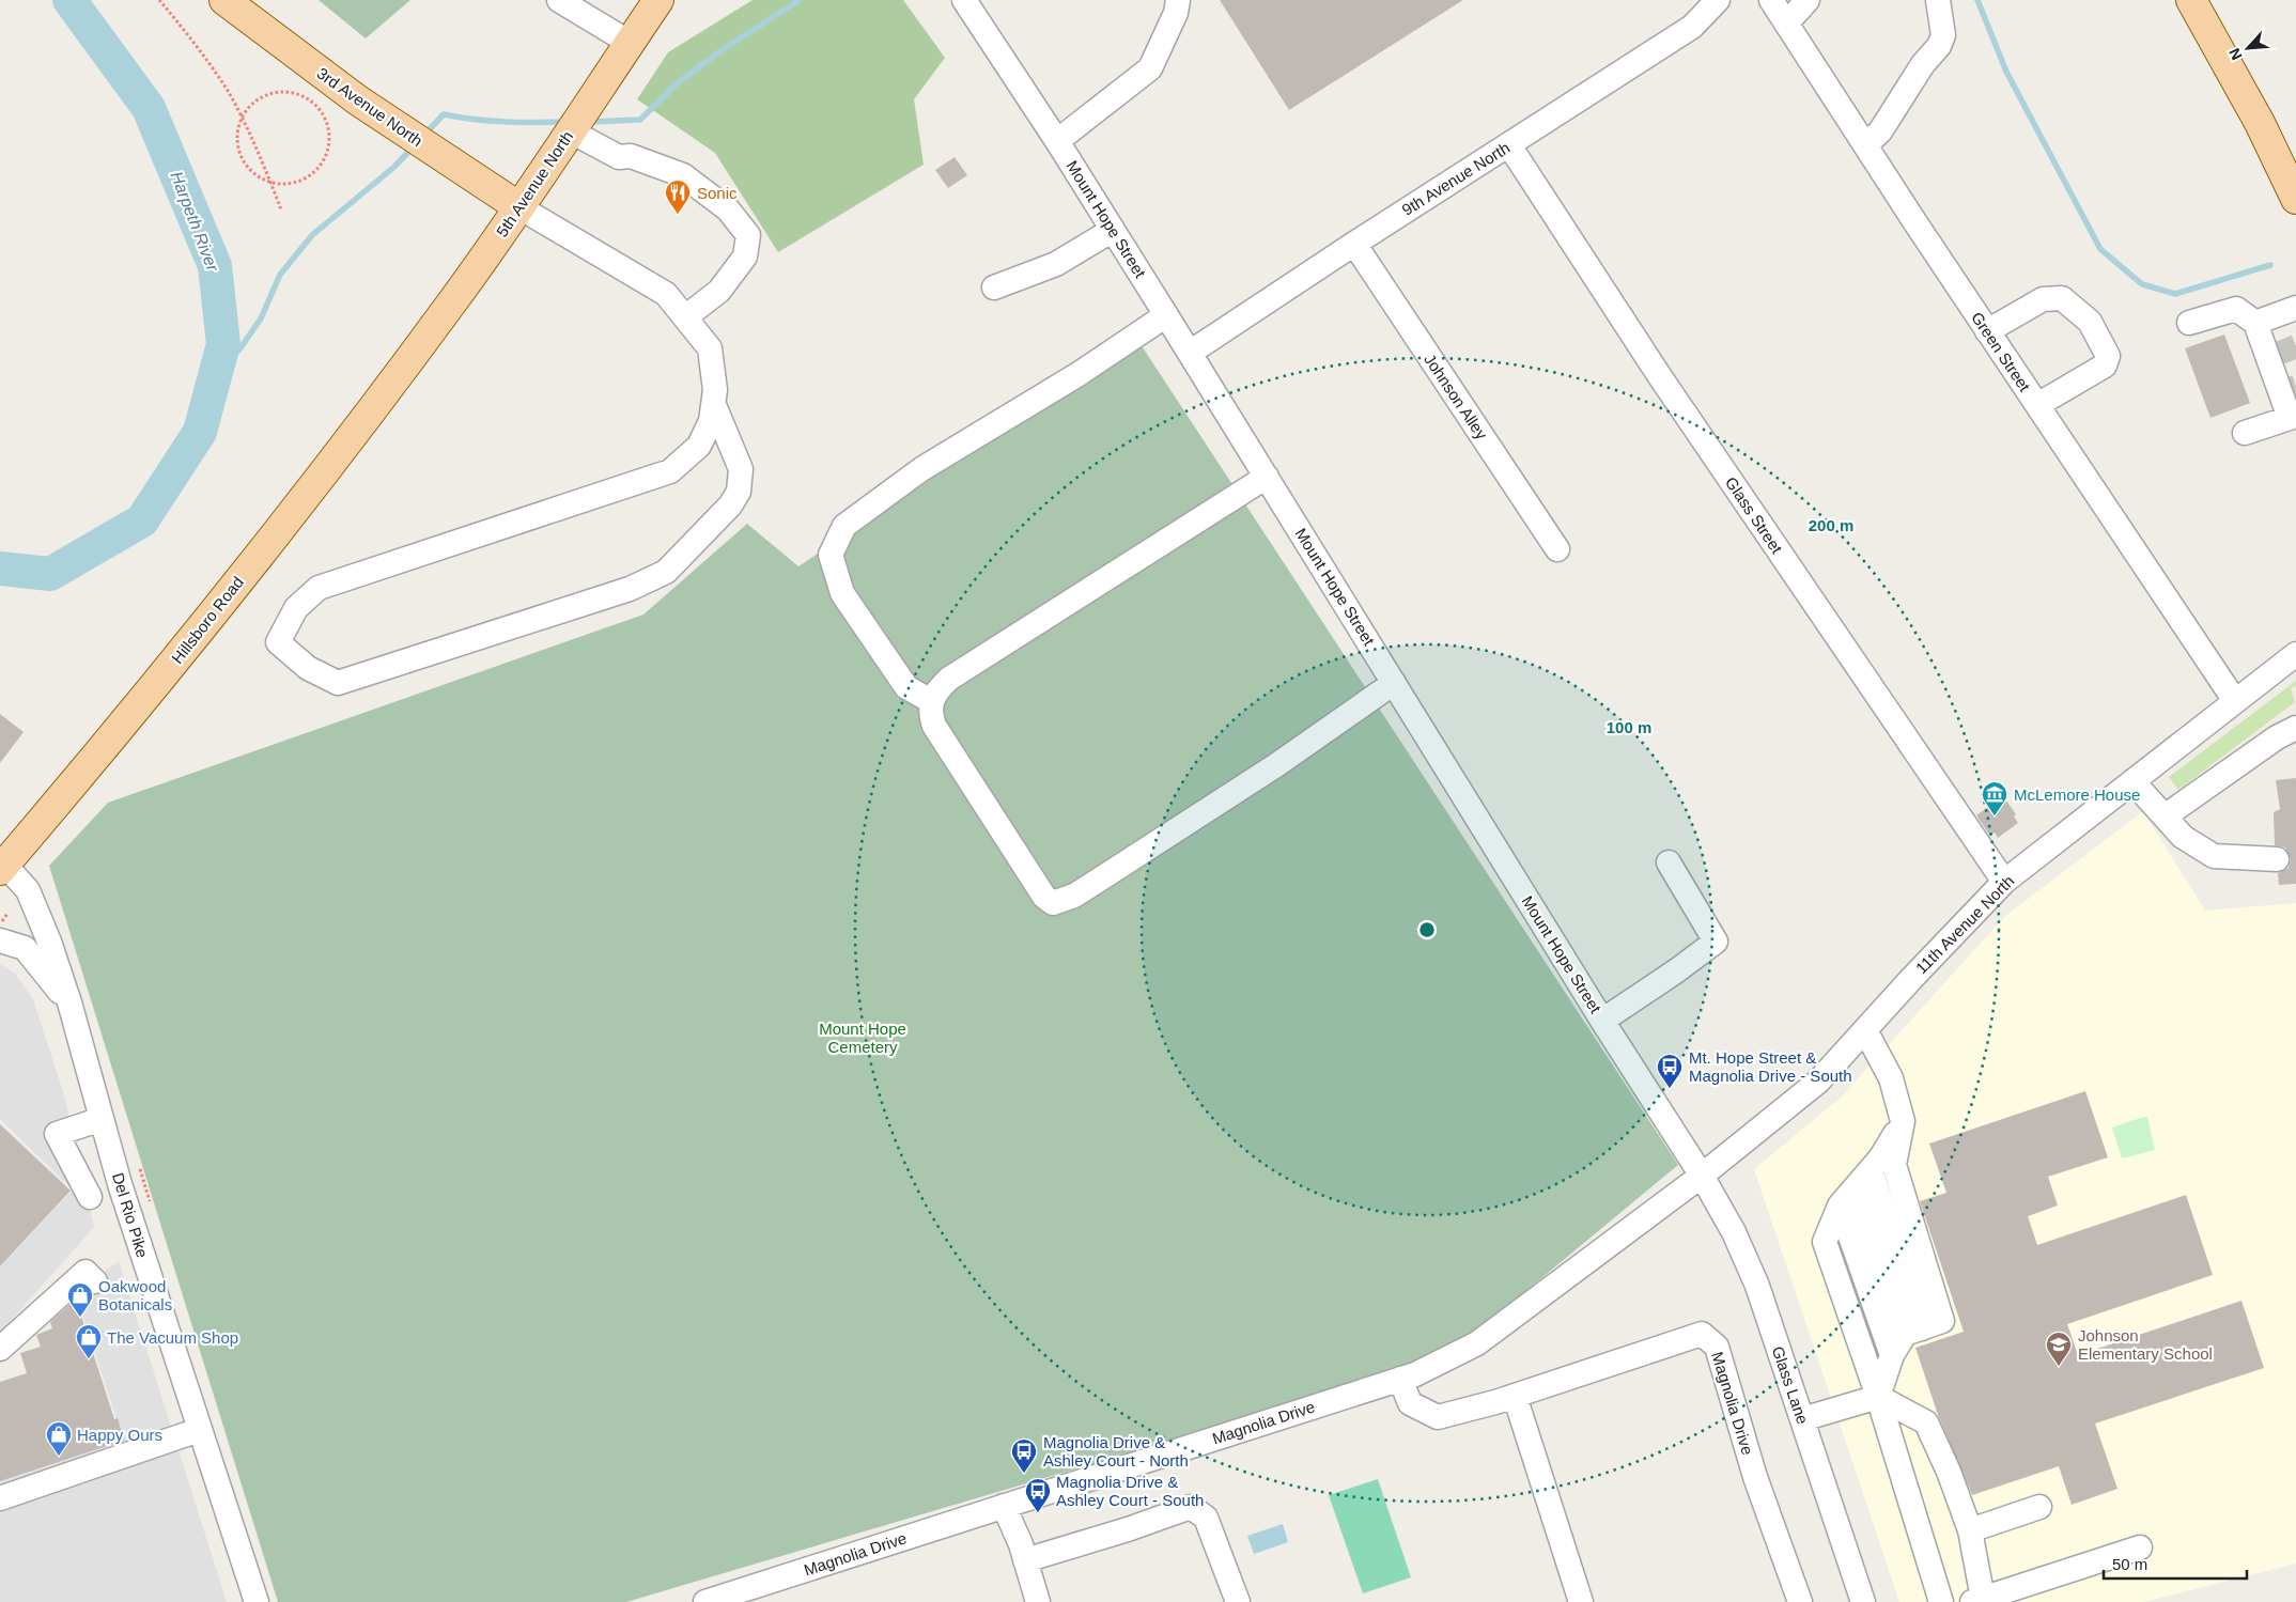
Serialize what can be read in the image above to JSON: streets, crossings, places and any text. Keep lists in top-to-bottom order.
{
  "streets": {
    "main road": ["3rd Avenue North", "5th Avenue North", "Hillsboro Road"],
    "street": [
      "9th Avenue North",
      "Mount Hope Street",
      "Green Street",
      "Johnson Alley",
      "Glass Street",
      "11th Avenue North",
      "Del Rio Pike",
      "Glass Lane",
      "Magnolia Drive"
    ]
  },
  "crossings": [
    ["3rd Avenue North", "5th Avenue North"],
    ["9th Avenue North", "Mount Hope Street"],
    ["9th Avenue North", "Johnson Alley"],
    ["9th Avenue North", "Glass Street"],
    ["5th Avenue North", "Hillsboro Road"],
    ["Mount Hope Street", "11th Avenue North"],
    ["Mount Hope Street", "Glass Lane"],
    ["Mount Hope Street", "Magnolia Drive"],
    ["Green Street", "11th Avenue North"],
    ["Glass Street", "11th Avenue North"],
    ["Hillsboro Road", "Del Rio Pike"],
    ["11th Avenue North", "Glass Lane"],
    ["11th Avenue North", "Magnolia Drive"],
    ["Glass Lane", "Magnolia Drive"]
  ],
  "water": ["Harpeth River"],
  "parks": ["Mount Hope Cemetery"],
  "places": {
    "restaurant": ["Sonic"],
    "museum": ["McLemore House"],
    "bus stop": ["Mt. Hope Street & Magnolia Drive - South", "Magnolia Drive & Ashley Court - North", "Magnolia Drive & Ashley Court - South"],
    "shop": ["Oakwood Botanicals", "The Vacuum Shop", "Happy Ours"],
    "school or university": ["Johnson Elementary School"]
  },
  "scale_bar": "50 m",
  "north": "bottom left",
  "rings": ["200 m", "100 m"]
}
